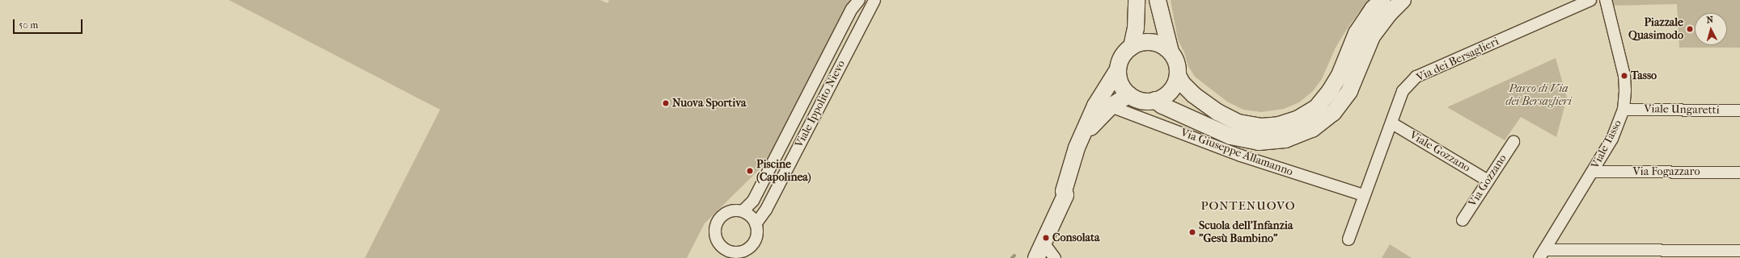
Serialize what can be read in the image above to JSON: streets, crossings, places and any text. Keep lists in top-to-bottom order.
{
  "streets": {
    "street": [
      "Via dei Bersaglieri",
      "Viale Ippolito Nievo",
      "Viale Ungaretti",
      "Viale Tasso",
      "Viale Gozzano",
      "Via Giuseppe Allamanno",
      "Via Fogazzaro",
      "Via Gozzano"
    ]
  },
  "crossings": [
    ["Via dei Bersaglieri", "Viale Gozzano"],
    ["Via dei Bersaglieri", "Via Giuseppe Allamanno"],
    ["Viale Ungaretti", "Viale Tasso"],
    ["Viale Tasso", "Via Fogazzaro"],
    ["Viale Gozzano", "Via Gozzano"]
  ],
  "districts": ["PONTENUOVO"],
  "parks": ["Parco di Via dei Bersaglieri"],
  "places": [
    "Piazzale Quasimodo",
    "Tasso",
    "Nuova Sportiva",
    "Piscine (Capolinea)",
    "Scuola dell'Infanzia \"Gesù Bambino\"",
    "Consolata"
  ],
  "scale_bar": "50 m",
  "north": "top"
}
